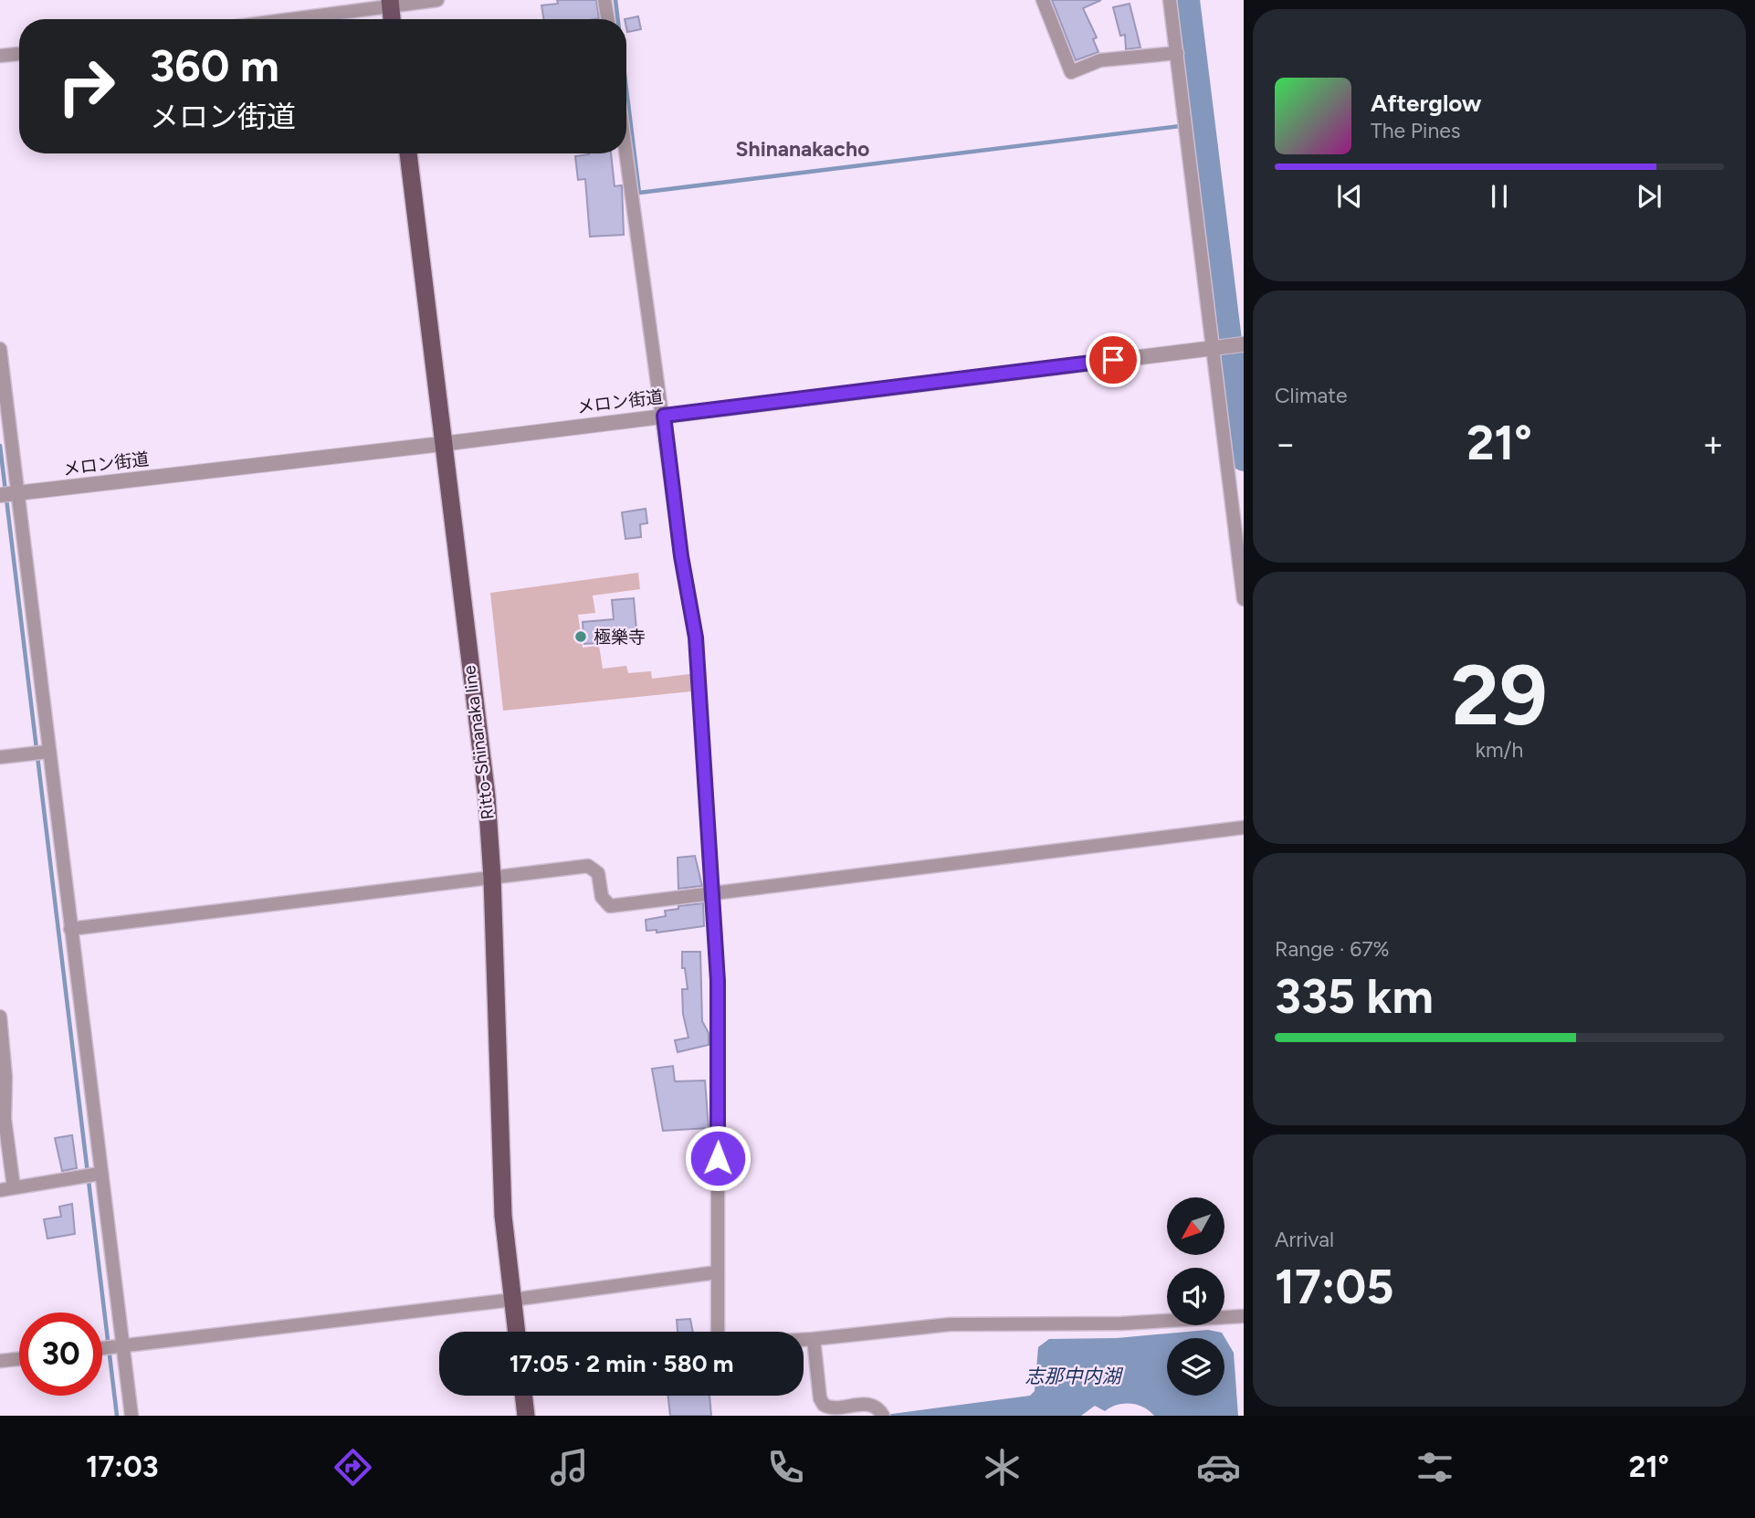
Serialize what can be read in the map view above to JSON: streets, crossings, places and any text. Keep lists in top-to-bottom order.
{
  "streets": {
    "main road": ["Ritto-Shinanaka line"],
    "street": ["メロン街道"]
  },
  "crossings": [
    ["メロン街道", "Ritto-Shinanaka line"]
  ],
  "districts": ["Shinanakacho"],
  "water": ["志那中内湖"],
  "places": ["極樂寺"],
  "north": "bottom left",
  "page": {
    "turn": ["360 m", "メロン街道"],
    "song": ["Afterglow", "The Pines"],
    "tile": [
      "Climate",
      ["29", "km/h"],
      ["Range · 67%", "335 km"],
      ["Arrival", "17:05"]
    ],
    "heat": ["−", "21°", "+"],
    "limit": "30",
    "trip": "17:05 · 2 min · 580 m",
    "tabs": ["17:03", "21°"]
  }
}
